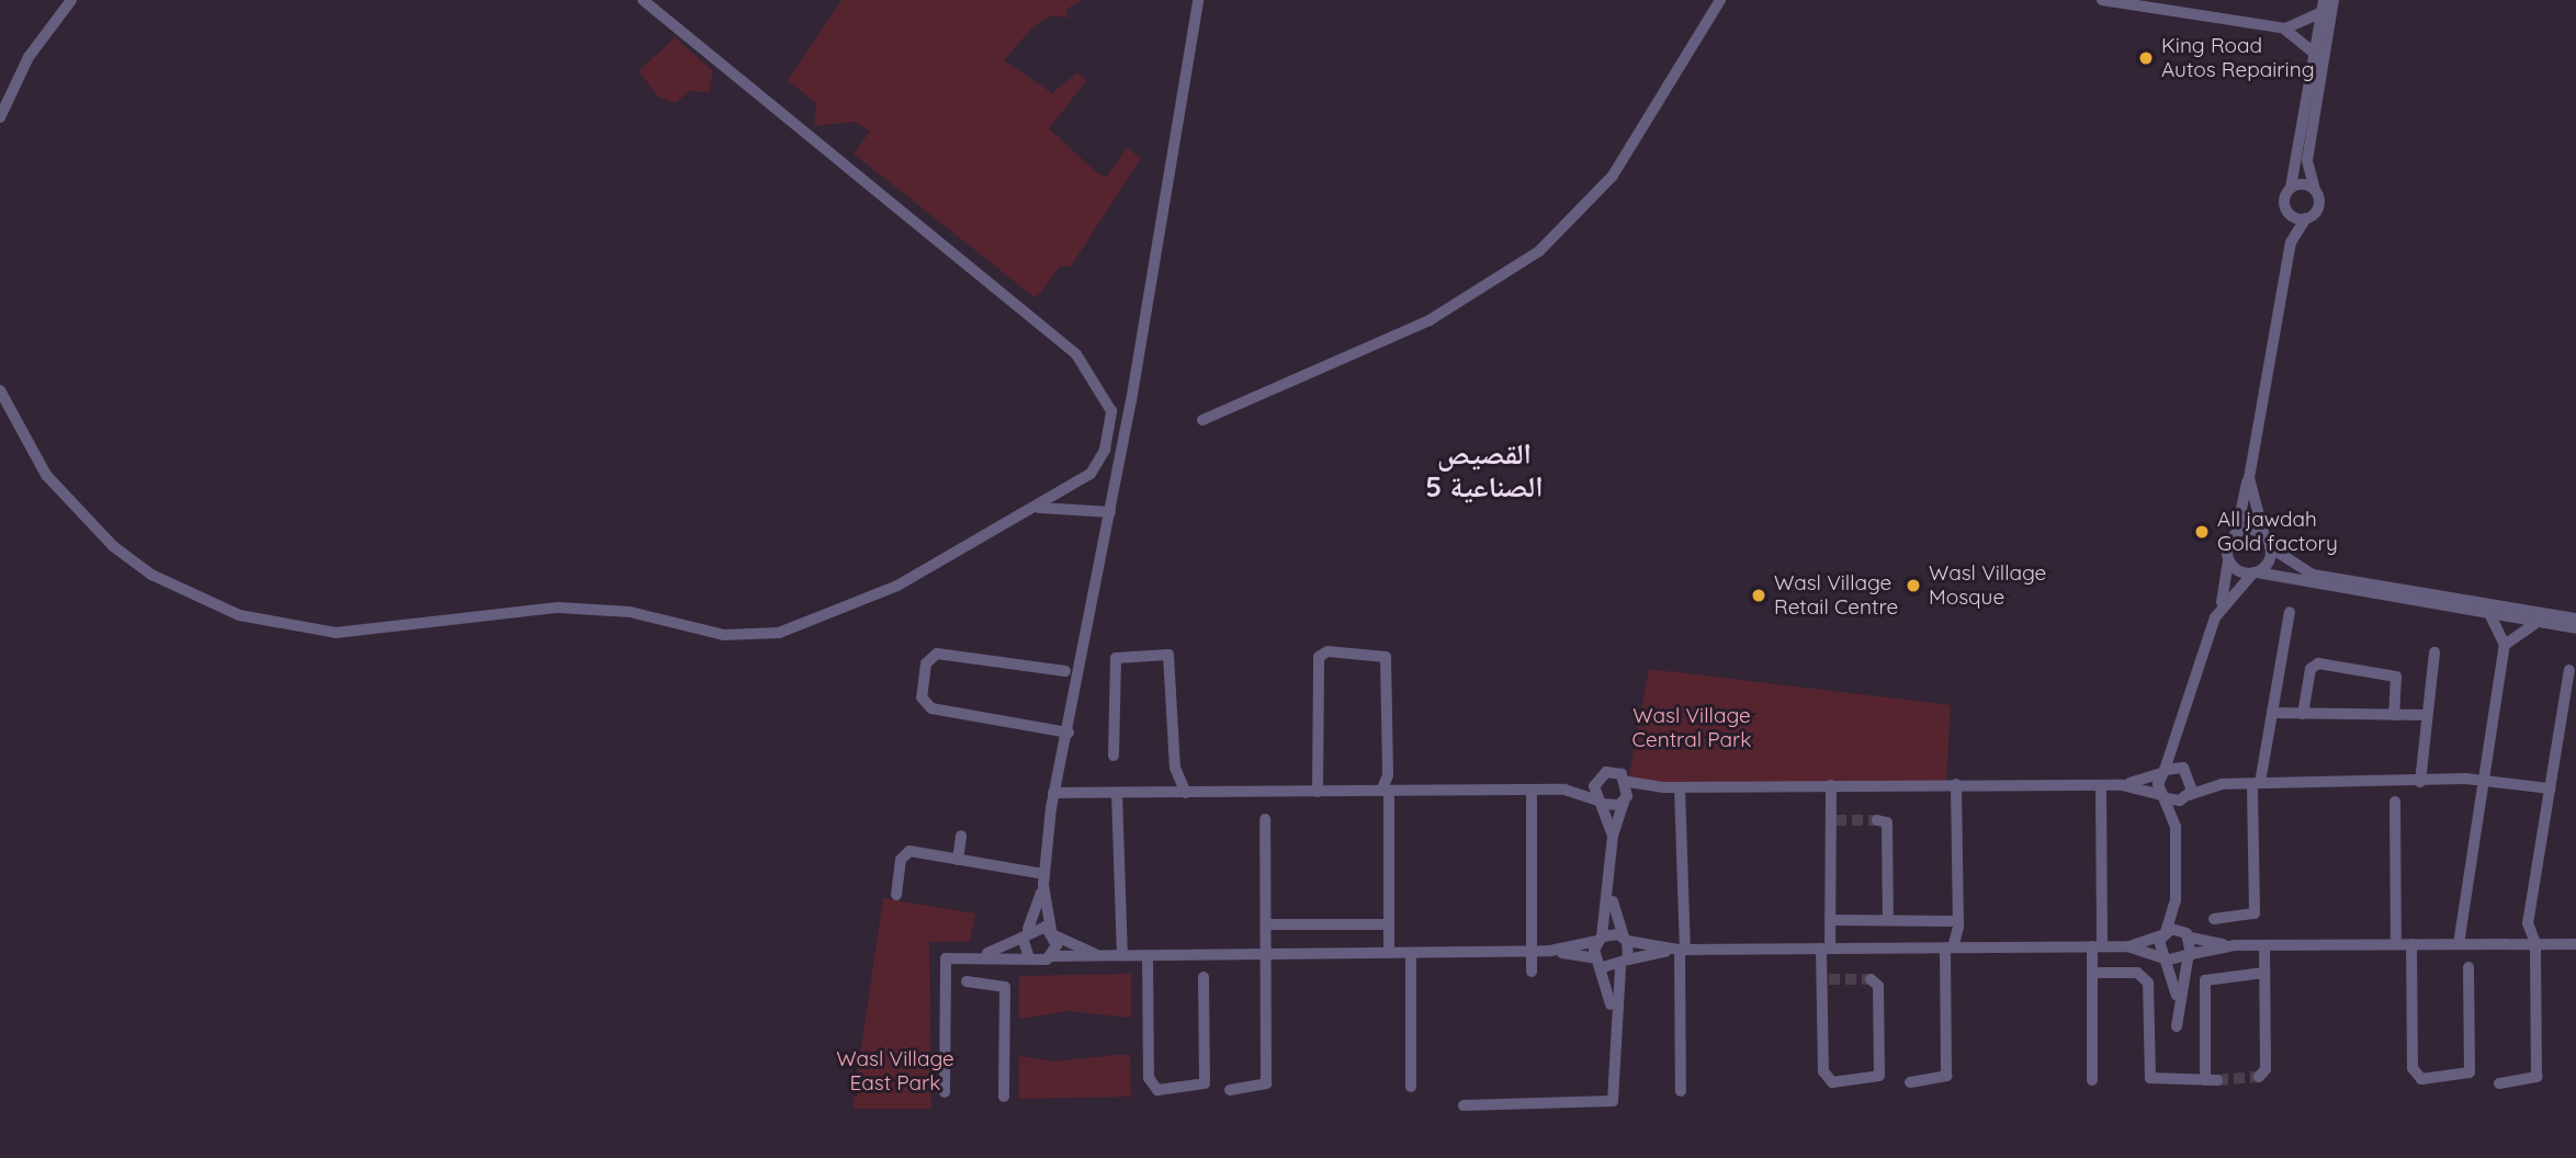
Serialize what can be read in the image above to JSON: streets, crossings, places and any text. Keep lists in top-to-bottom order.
{
  "districts": ["القصيص الصناعية 5"],
  "parks": ["Wasl Village Central Park", "Wasl Village East Park"],
  "places": [
    "King Road Autos Repairing",
    "All jawdah Gold factory",
    "Wasl Village Mosque",
    "Wasl Village Retail Centre"
  ]
}
